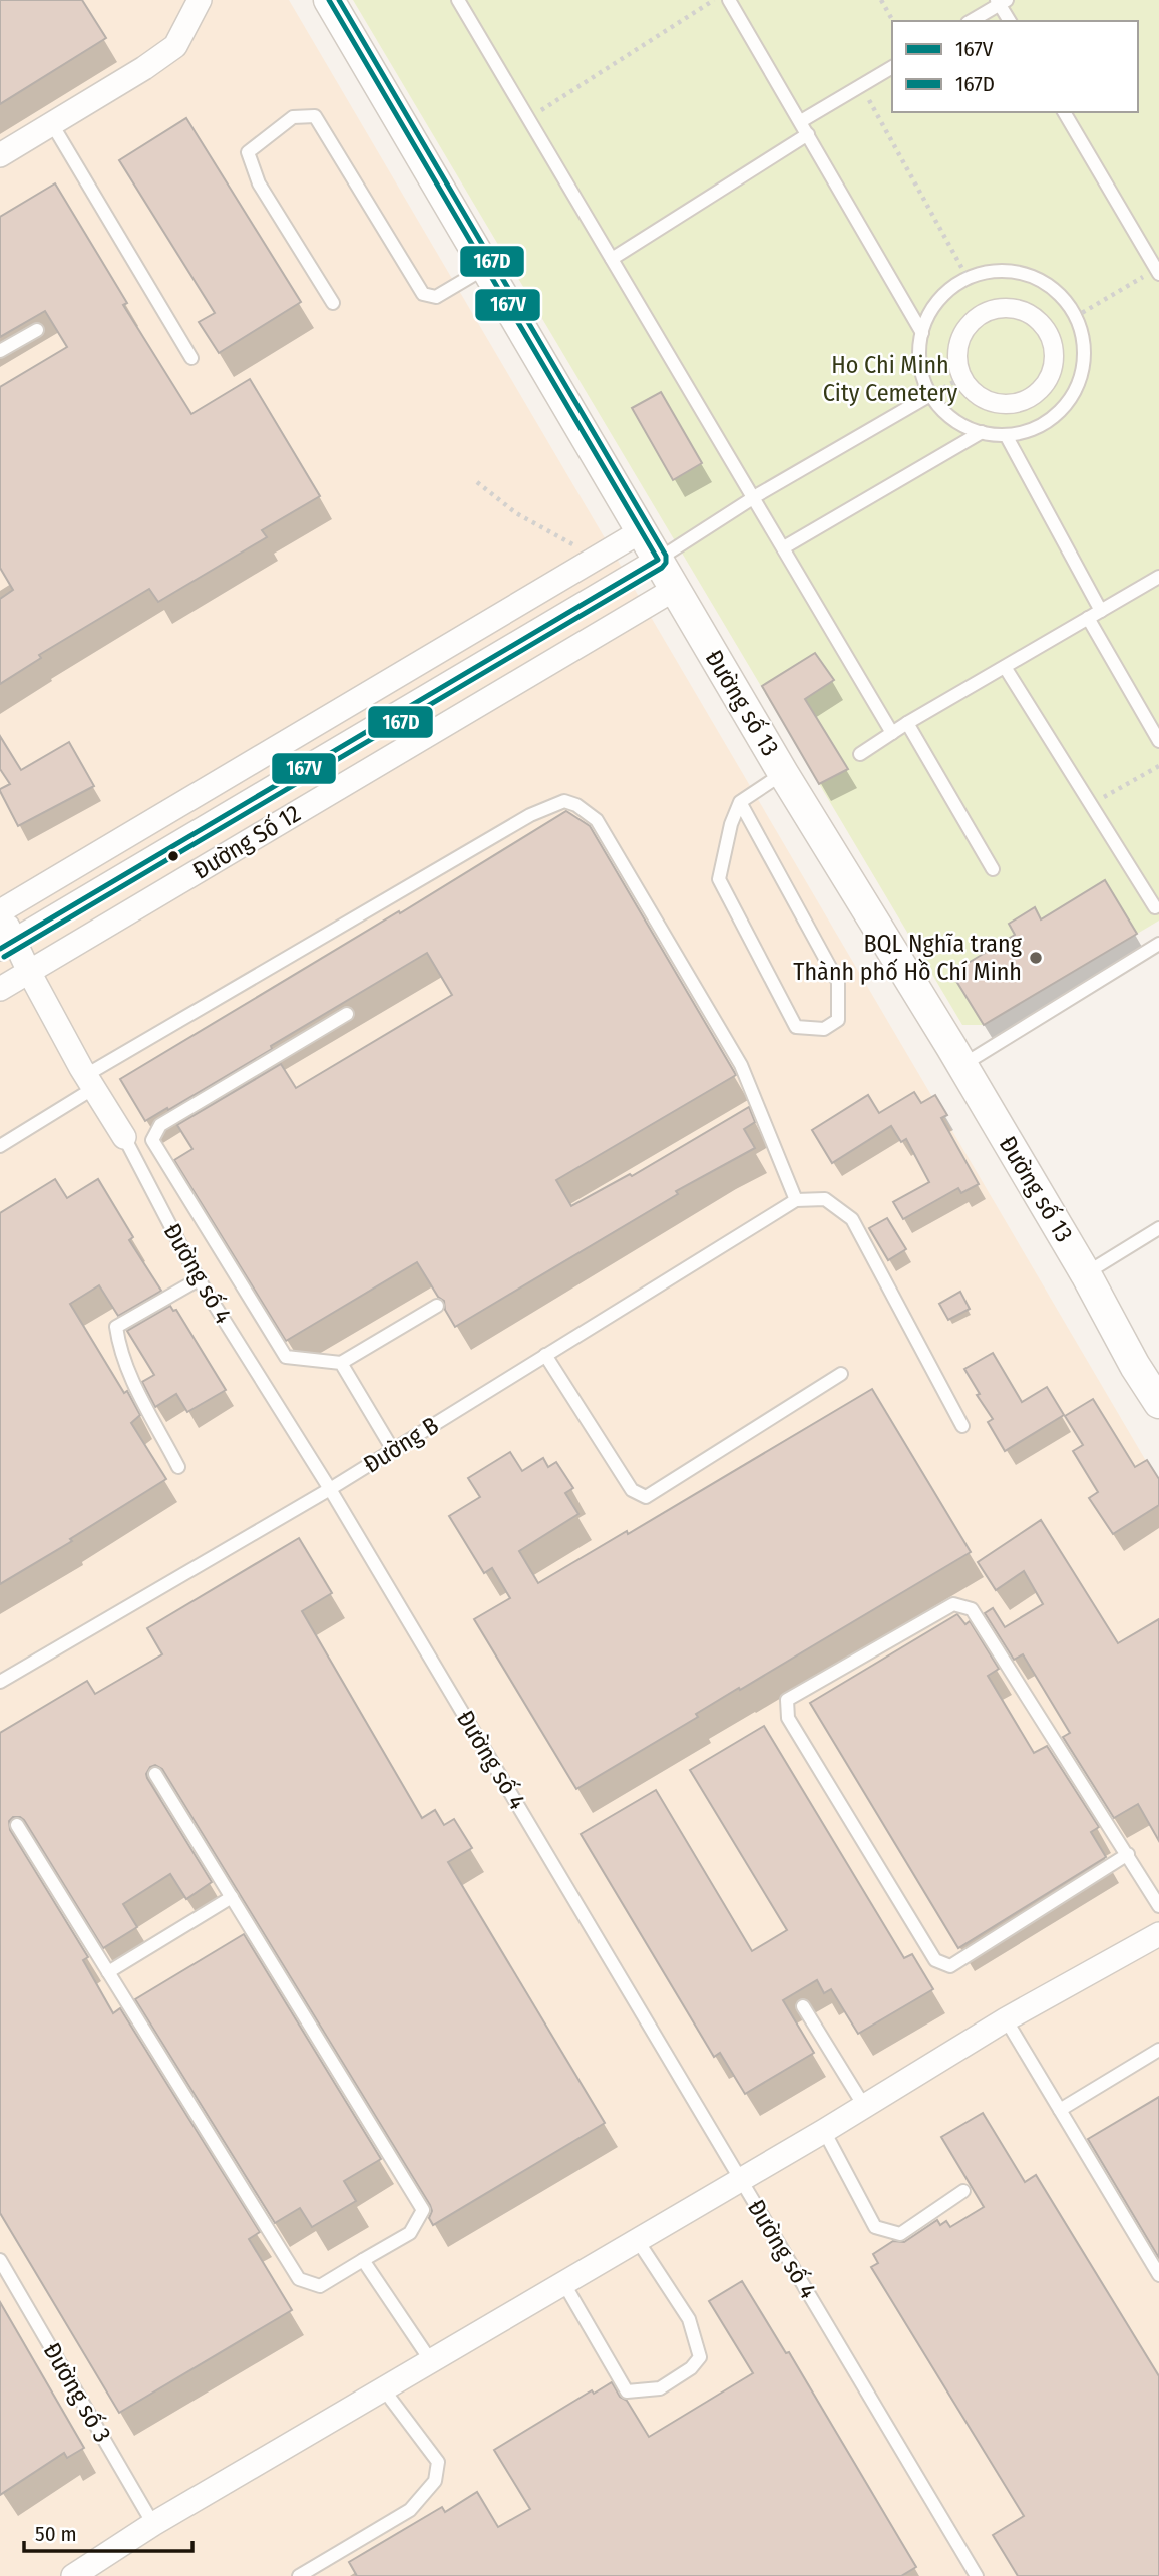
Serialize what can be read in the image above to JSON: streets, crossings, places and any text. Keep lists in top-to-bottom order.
{
  "streets": {
    "street": ["Đường số 13", "Đường Số 12", "Đường số 4"],
    "lane": ["Đường B", "Đường số 3"]
  },
  "crossings": [
    ["Đường số 13", "Đường Số 12"],
    ["Đường Số 12", "Đường số 4"],
    ["Đường số 4", "Đường B"]
  ],
  "parks": ["Ho Chi Minh City Cemetery"],
  "places": ["BQL Nghĩa trang Thành phố Hồ Chí Minh"],
  "lines": ["transit line 167V", "transit line 167D"],
  "legend": ["167V", "167D"],
  "scale_bar": "50 m"
}
